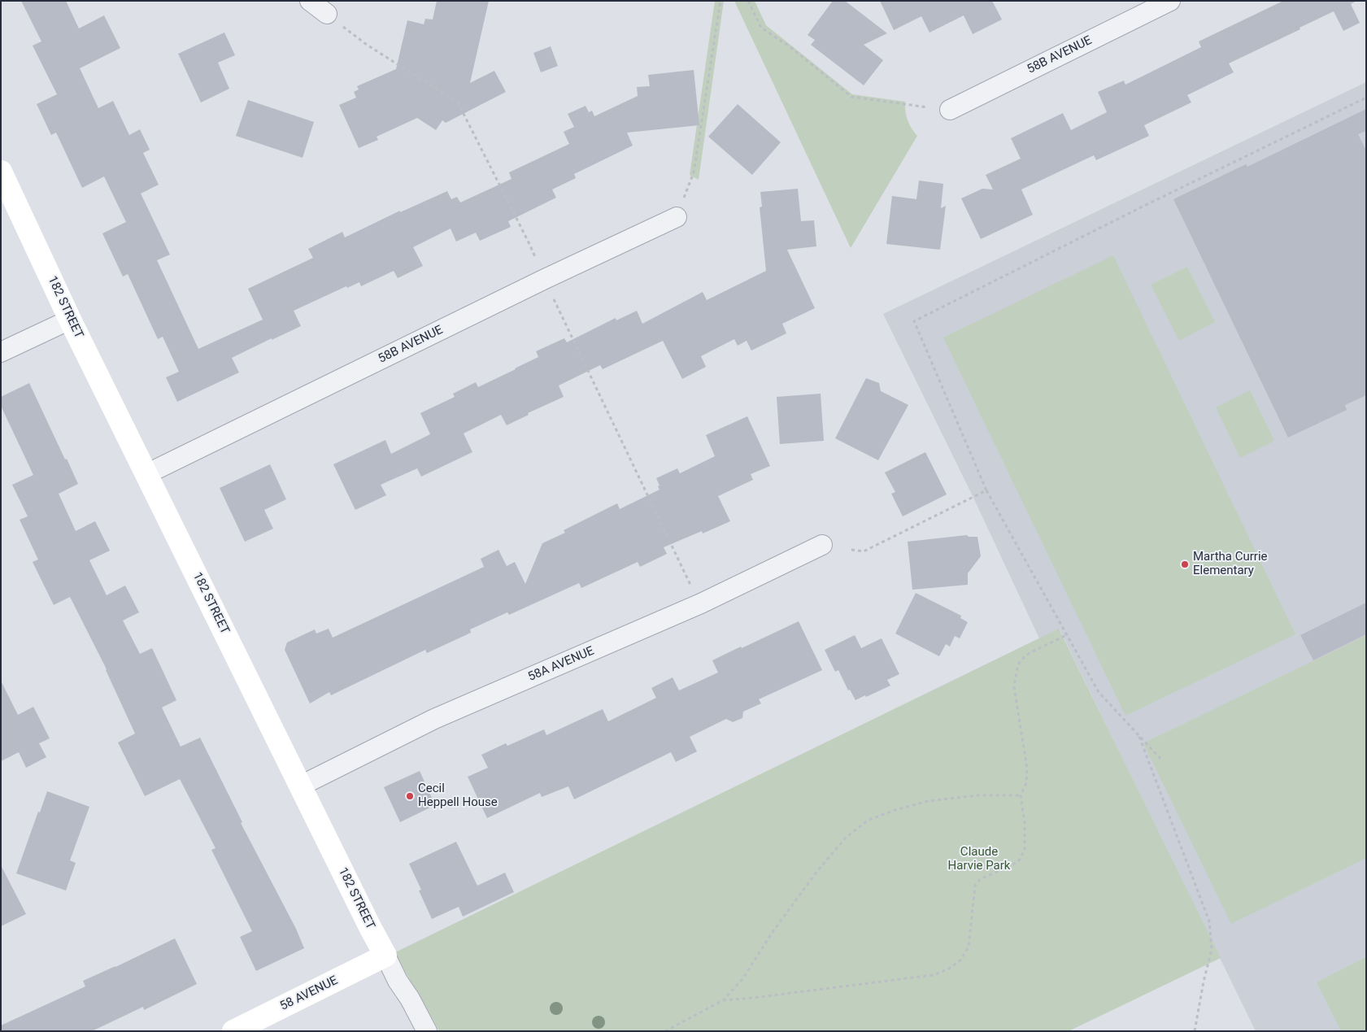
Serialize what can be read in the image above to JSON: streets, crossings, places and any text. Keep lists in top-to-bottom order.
{
  "streets": {
    "street": [
      "58B AVENUE",
      "182 STREET",
      "58A AVENUE",
      "58 AVENUE"
    ]
  },
  "crossings": [
    ["58B AVENUE", "182 STREET"],
    ["182 STREET", "58A AVENUE"],
    ["182 STREET", "58 AVENUE"]
  ],
  "parks": ["Claude Harvie Park"],
  "places": ["Martha Currie Elementary", "Cecil Heppell House"]
}
